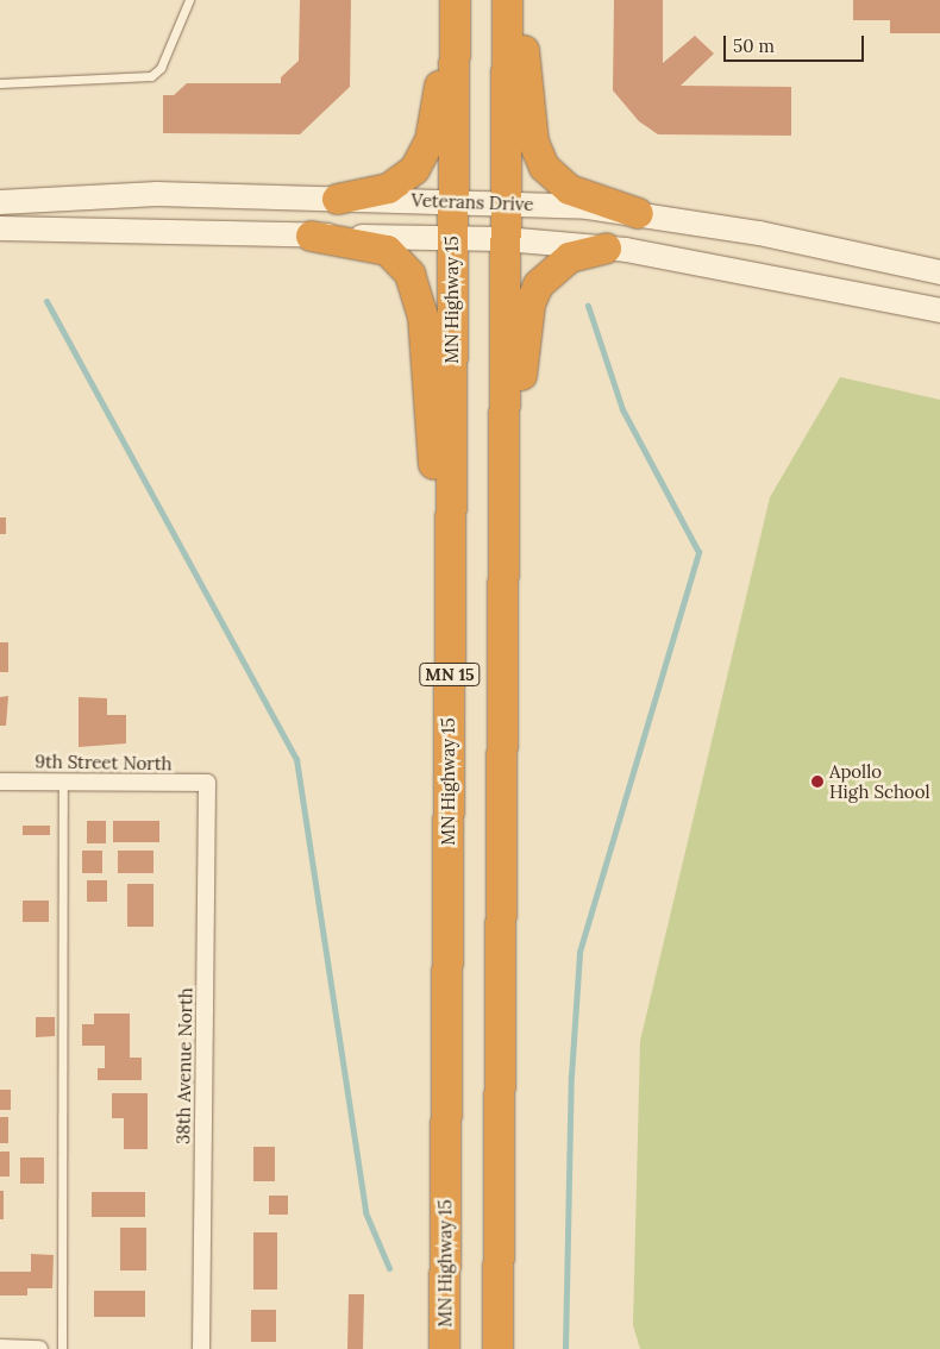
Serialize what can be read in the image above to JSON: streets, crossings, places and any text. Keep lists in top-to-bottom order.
{
  "streets": {
    "highway": ["MN Highway 15", "MN 15"],
    "main road": ["Veterans Drive"],
    "street": ["9th Street North", "38th Avenue North"]
  },
  "crossings": [
    ["Veterans Drive", "MN Highway 15"],
    ["Veterans Drive", "MN 15"],
    ["9th Street North", "38th Avenue North"]
  ],
  "places": ["Apollo High School"],
  "scale_bar": "50 m"
}
